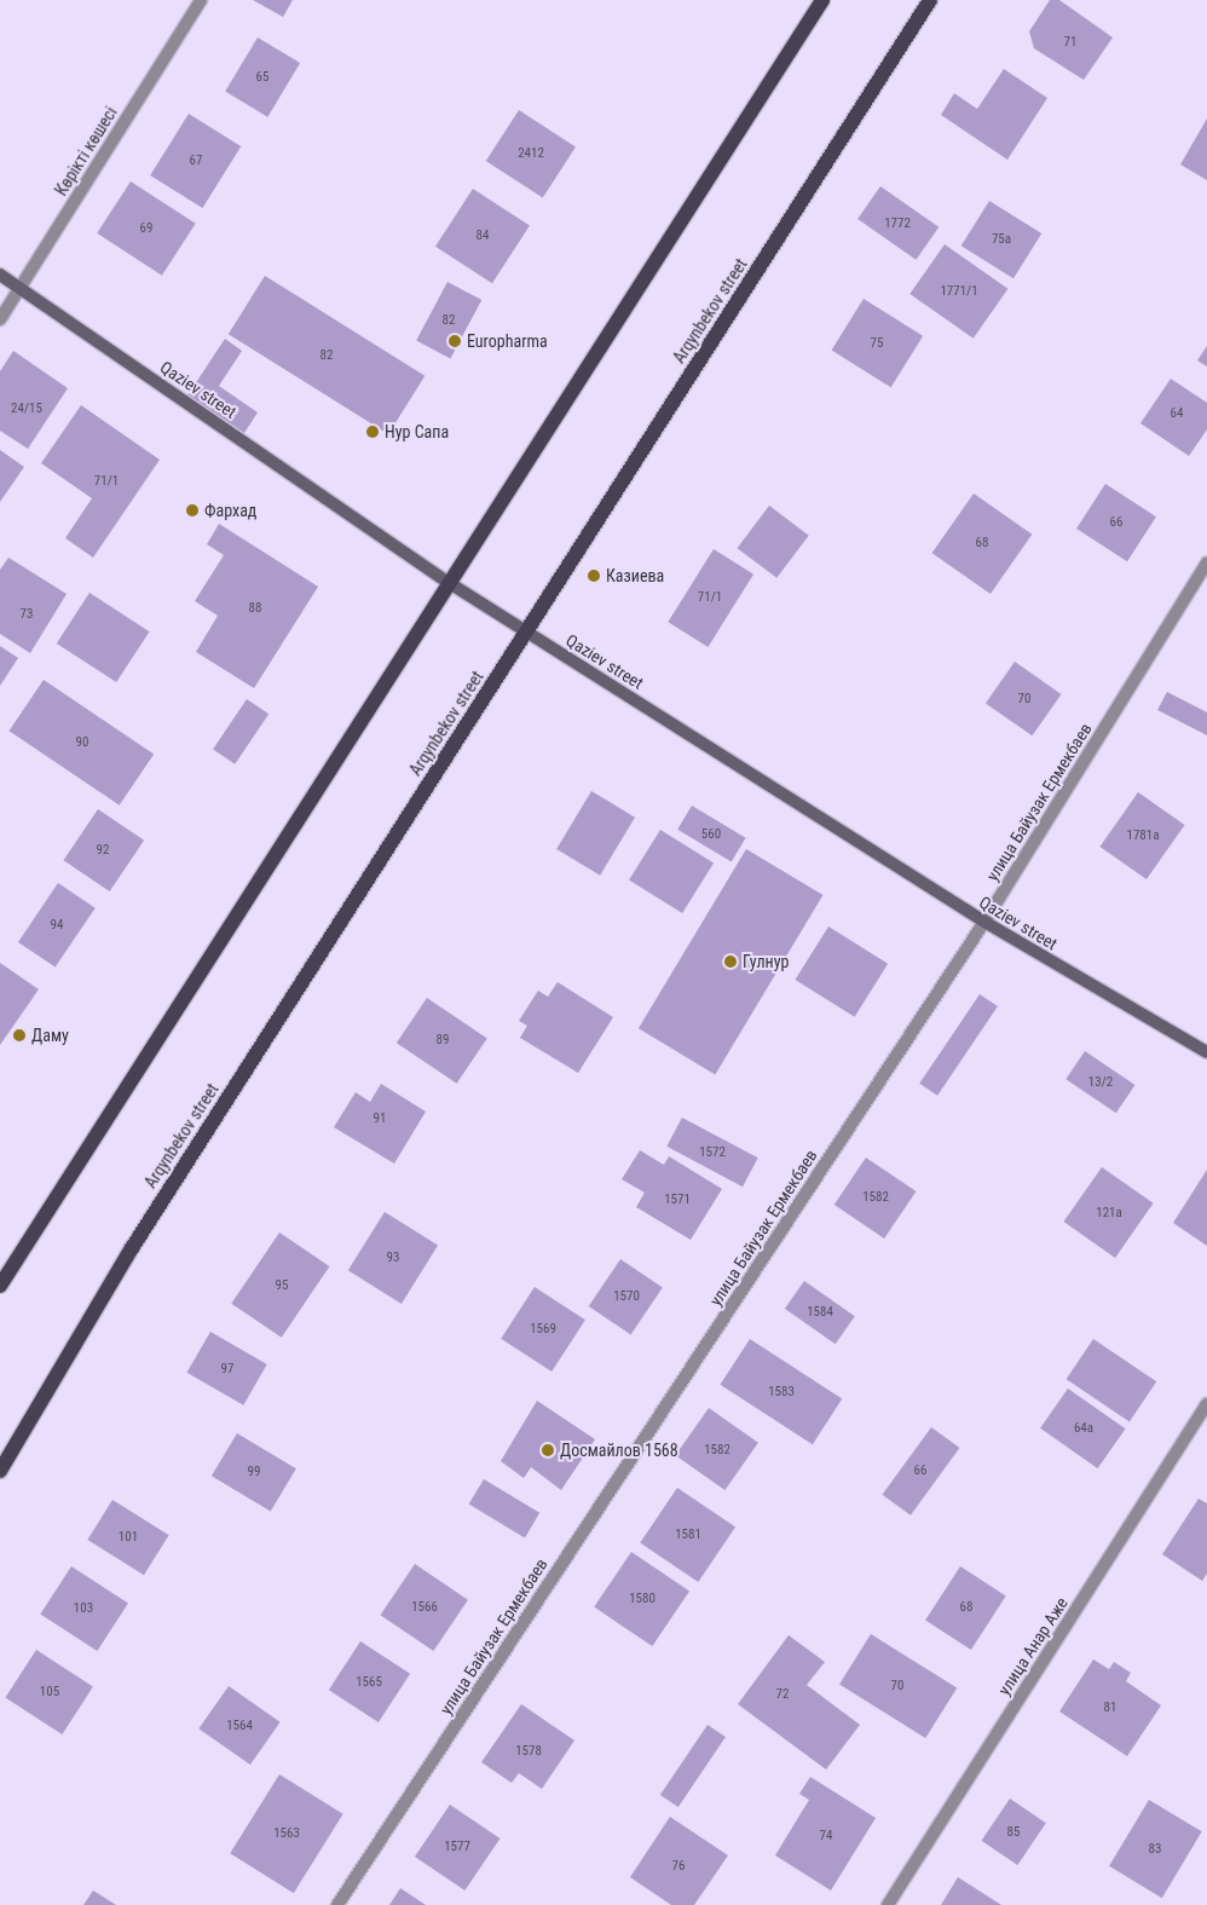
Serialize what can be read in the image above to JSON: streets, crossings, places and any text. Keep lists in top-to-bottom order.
{
  "streets": {
    "main road": ["Arqynbekov street"],
    "street": [
      "Көрікті көшесі",
      "Qaziev street",
      "улица Байузак Ермекбаев",
      "улица Анар Аже"
    ]
  },
  "crossings": [
    ["Көрікті көшесі", "Qaziev street"],
    ["Arqynbekov street", "Qaziev street"],
    ["Qaziev street", "улица Байузак Ермекбаев"]
  ],
  "places": [
    "Europharma",
    "Нур Сапа",
    "Фархад",
    "Казиева",
    "Гулнур",
    "Даму",
    "Досмайлов 1568"
  ],
  "house_numbers": [
    "71",
    "65",
    "2412",
    "67",
    "1772",
    "69",
    "84",
    "75а",
    "1771/1",
    "82",
    "75",
    "82",
    "24/15",
    "64",
    "71/1",
    "66",
    "68",
    "71/1",
    "88",
    "73",
    "70",
    "90",
    "560",
    "1781а",
    "92",
    "94",
    "89",
    "13/2",
    "91",
    "1572",
    "1582",
    "1571",
    "121а",
    "93",
    "95",
    "1570",
    "1584",
    "1569",
    "97",
    "1583",
    "64а",
    "1582",
    "66",
    "99",
    "1581",
    "101",
    "1580",
    "1566",
    "68",
    "103",
    "1565",
    "70",
    "105",
    "72",
    "81",
    "1564",
    "1578",
    "85",
    "1563",
    "74",
    "1577",
    "83",
    "76"
  ]
}
